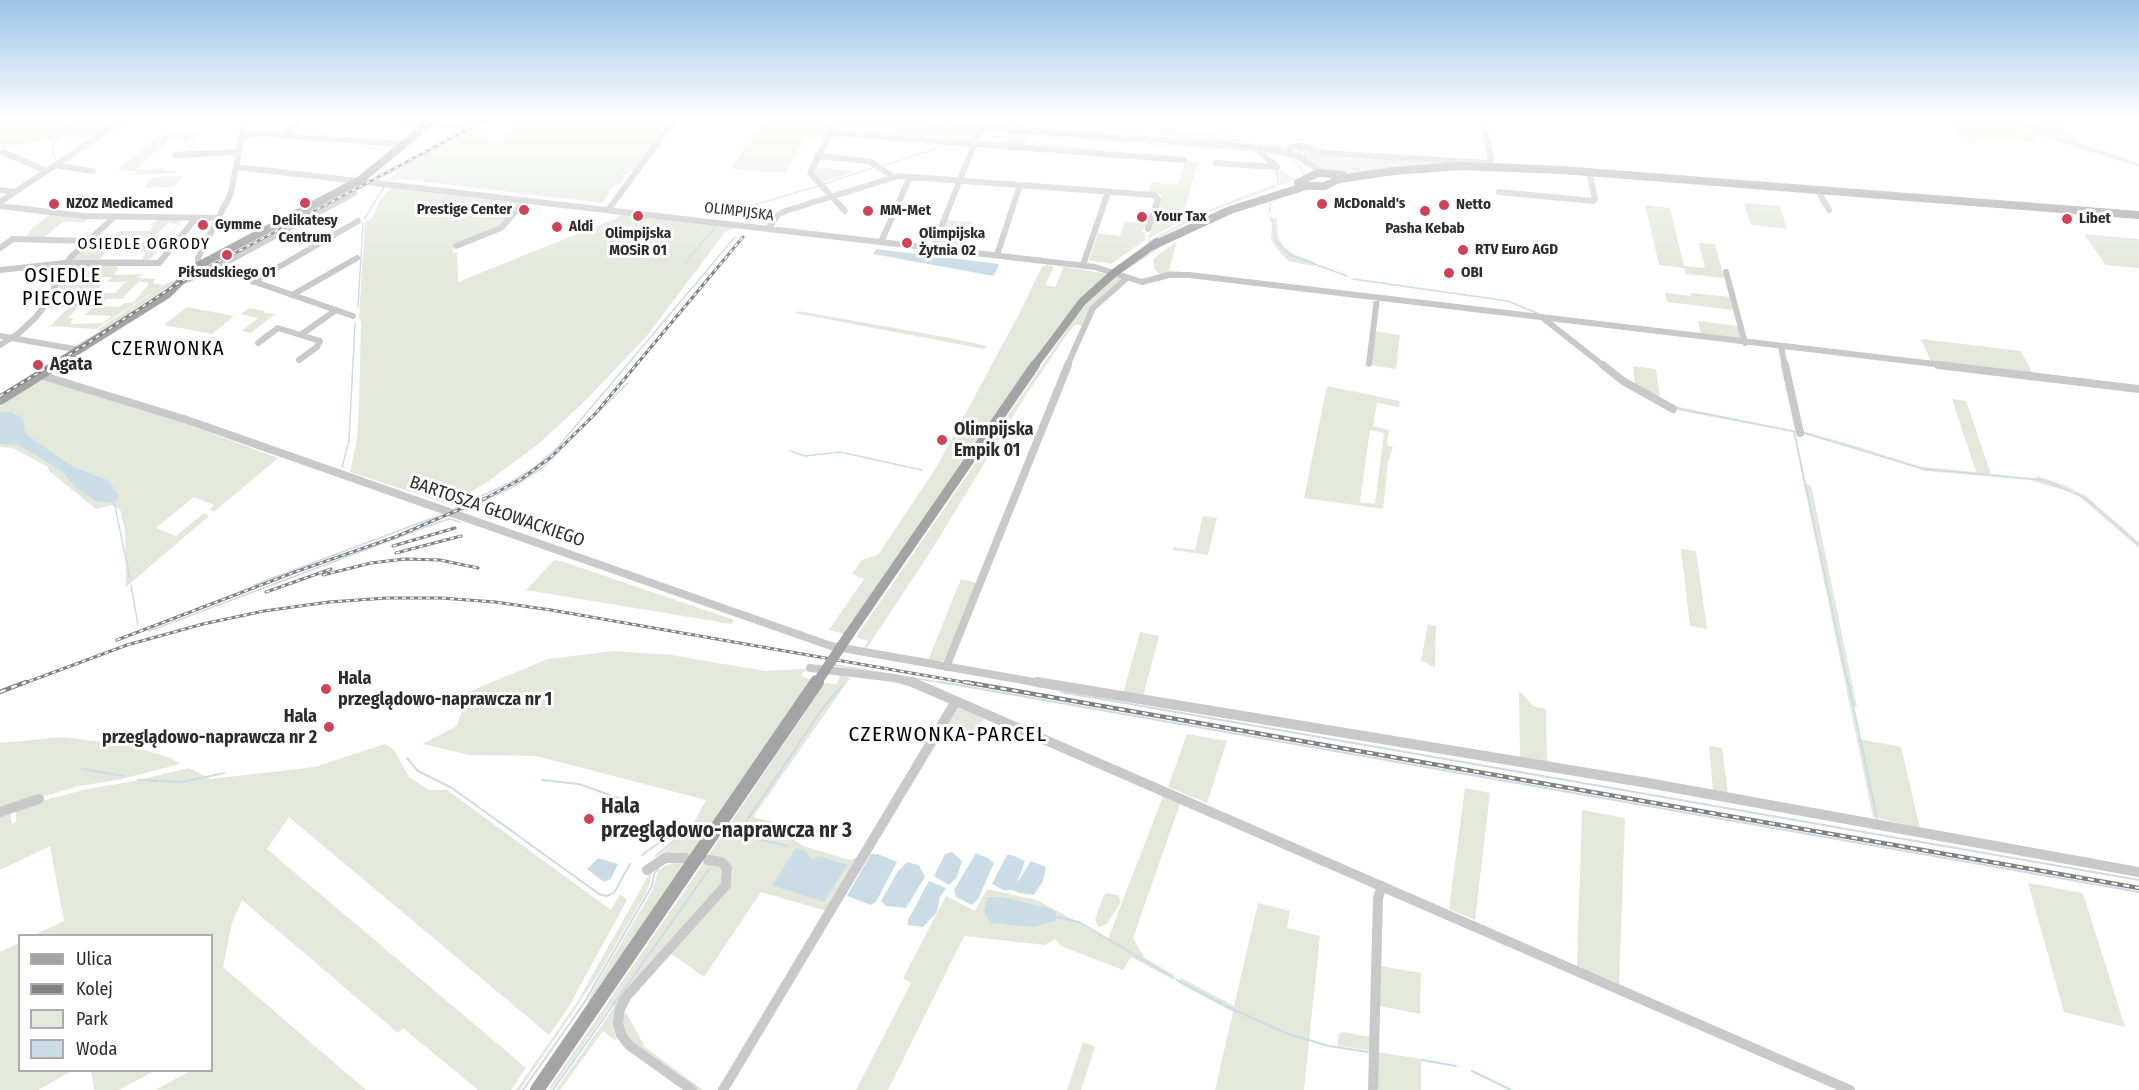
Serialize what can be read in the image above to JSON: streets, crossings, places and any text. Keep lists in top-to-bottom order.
{
  "streets": {
    "street": ["OLIMPIJSKA", "BARTOSZA GŁOWACKIEGO"]
  },
  "districts": [
    "OSIEDLE OGRODY",
    "OSIEDLE PIECOWE",
    "CZERWONKA",
    "CZERWONKA-PARCEL"
  ],
  "places": [
    "Delikatesy Centrum",
    "NZOZ Medicamed",
    "McDonald's",
    "Netto",
    "Prestige Center",
    "MM-Met",
    "Pasha Kebab",
    "Olimpijska MOSiR 01",
    "Your Tax",
    "Libet",
    "Gymme",
    "Aldi",
    "Olimpijska Żytnia 02",
    "RTV Euro AGD",
    "Piłsudskiego 01",
    "OBI",
    "Agata",
    "Olimpijska Empik 01",
    "Hala przeglądowo-naprawcza nr 1",
    "Hala przeglądowo-naprawcza nr 2",
    "Hala przeglądowo-naprawcza nr 3"
  ],
  "legend": [
    "Ulica",
    "Kolej",
    "Park",
    "Woda"
  ]
}
